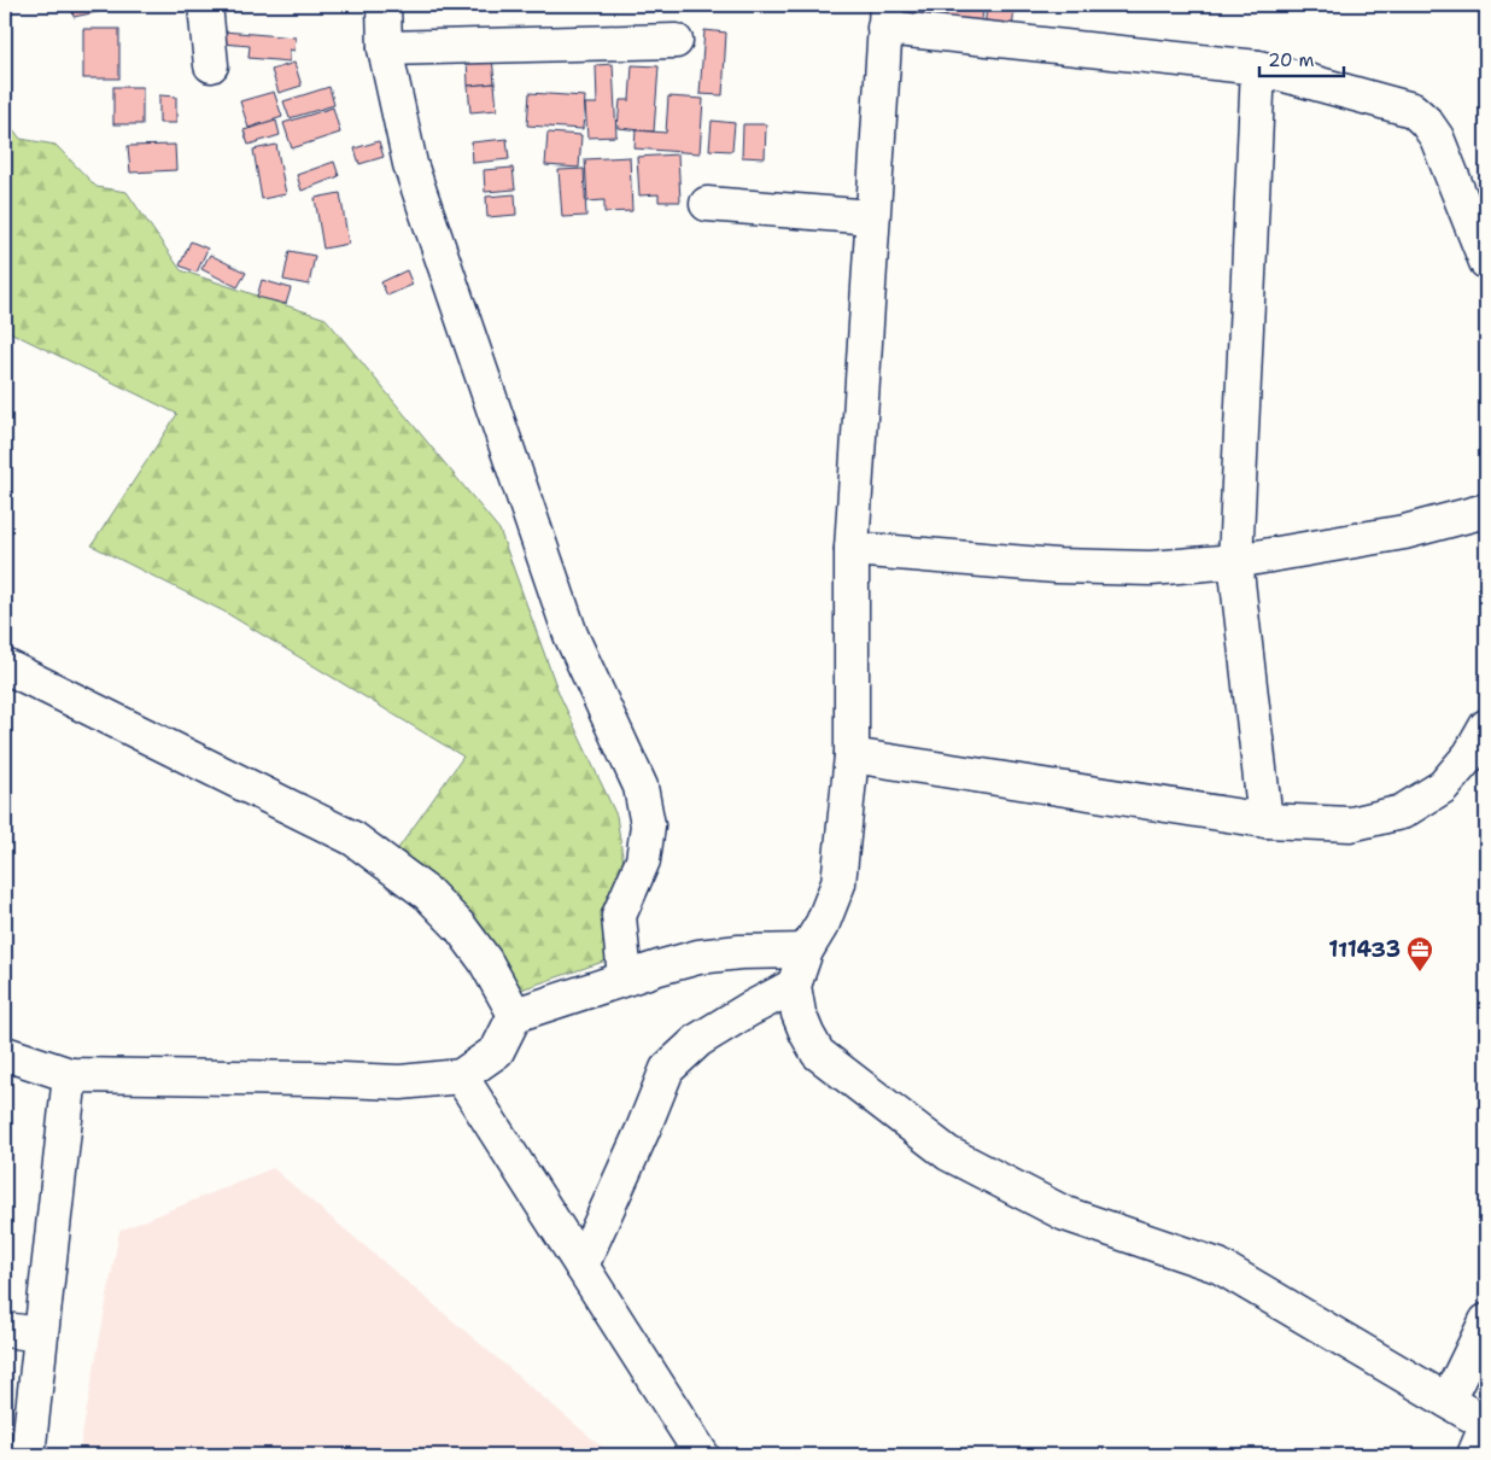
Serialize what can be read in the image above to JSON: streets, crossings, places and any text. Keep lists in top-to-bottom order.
{
  "places": {
    "office": ["111433"]
  },
  "scale_bar": "20 m"
}
